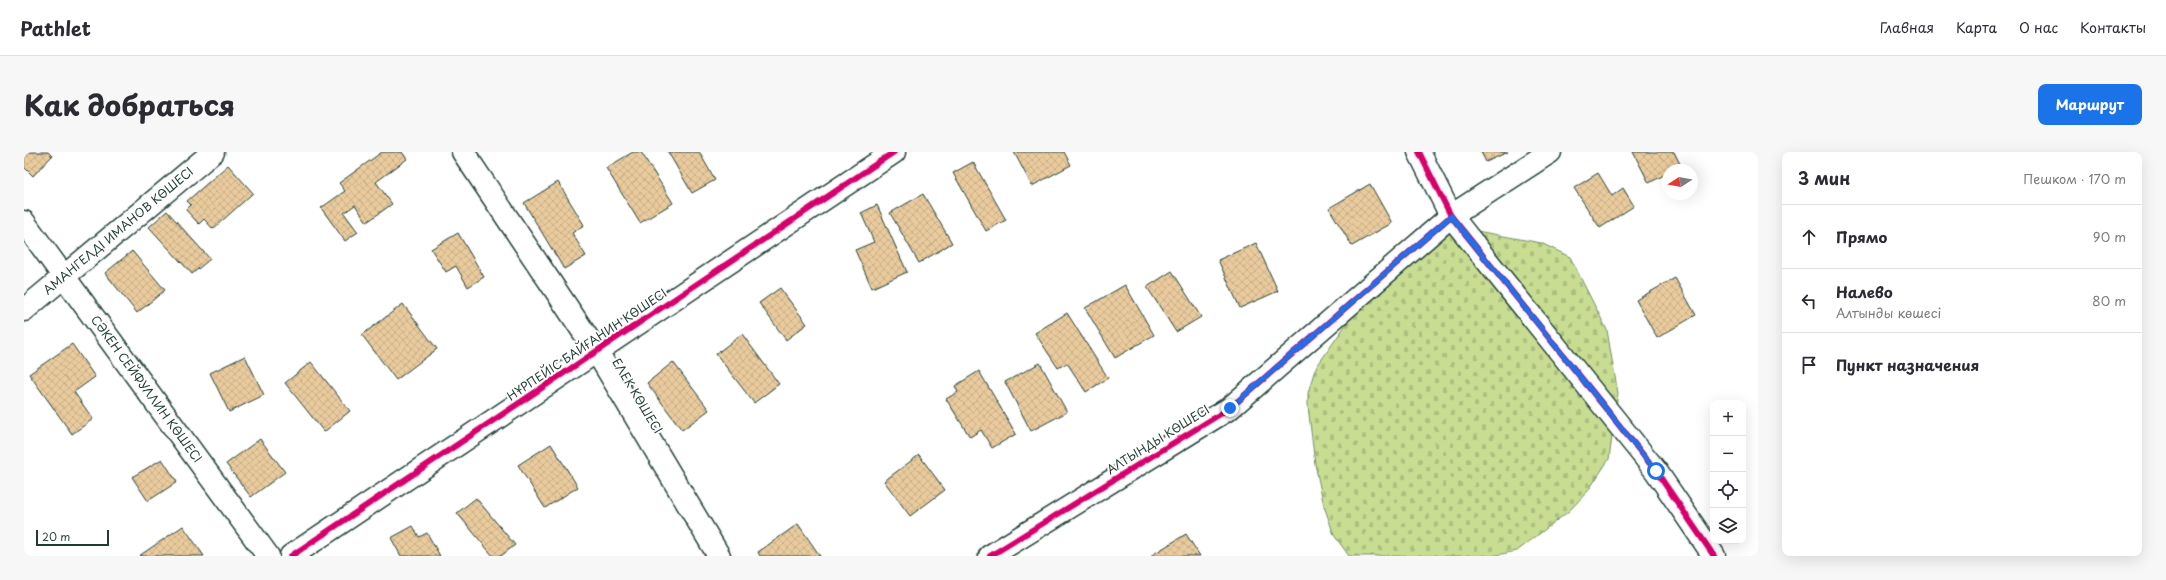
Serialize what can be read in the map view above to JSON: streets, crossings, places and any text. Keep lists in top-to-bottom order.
{
  "streets": {
    "street": [
      "АМАНГЕЛДІ ИМАНОВ КӨШЕСІ",
      "НҰРПЕЙІС БАЙҒАНИН КӨШЕСІ",
      "СӘКЕН СЕЙФУЛЛИН КӨШЕСІ",
      "ЕЛЕК КӨШЕСІ",
      "АЛТЫНДЫ КӨШЕСІ"
    ]
  },
  "crossings": [
    ["АМАНГЕЛДІ ИМАНОВ КӨШЕСІ", "СӘКЕН СЕЙФУЛЛИН КӨШЕСІ"],
    ["НҰРПЕЙІС БАЙҒАНИН КӨШЕСІ", "ЕЛЕК КӨШЕСІ"]
  ],
  "scale_bar": "20 m",
  "north": "left",
  "page": {
    "header": "Pathlet",
    "nav": [
      "Главная",
      "Карта",
      "О нас",
      "Контакты"
    ],
    "title": "Как добраться",
    "buttons": "Маршрут",
    "heading": ["3 мин", "Пешком · 170 m"],
    "list": [
      ["Прямо", "90 m"],
      ["Налево", "Алтынды көшесі", "80 m"],
      "Пункт назначения"
    ],
    "map_buttons": ["+", "−"],
    "scale": "20 m"
  }
}
